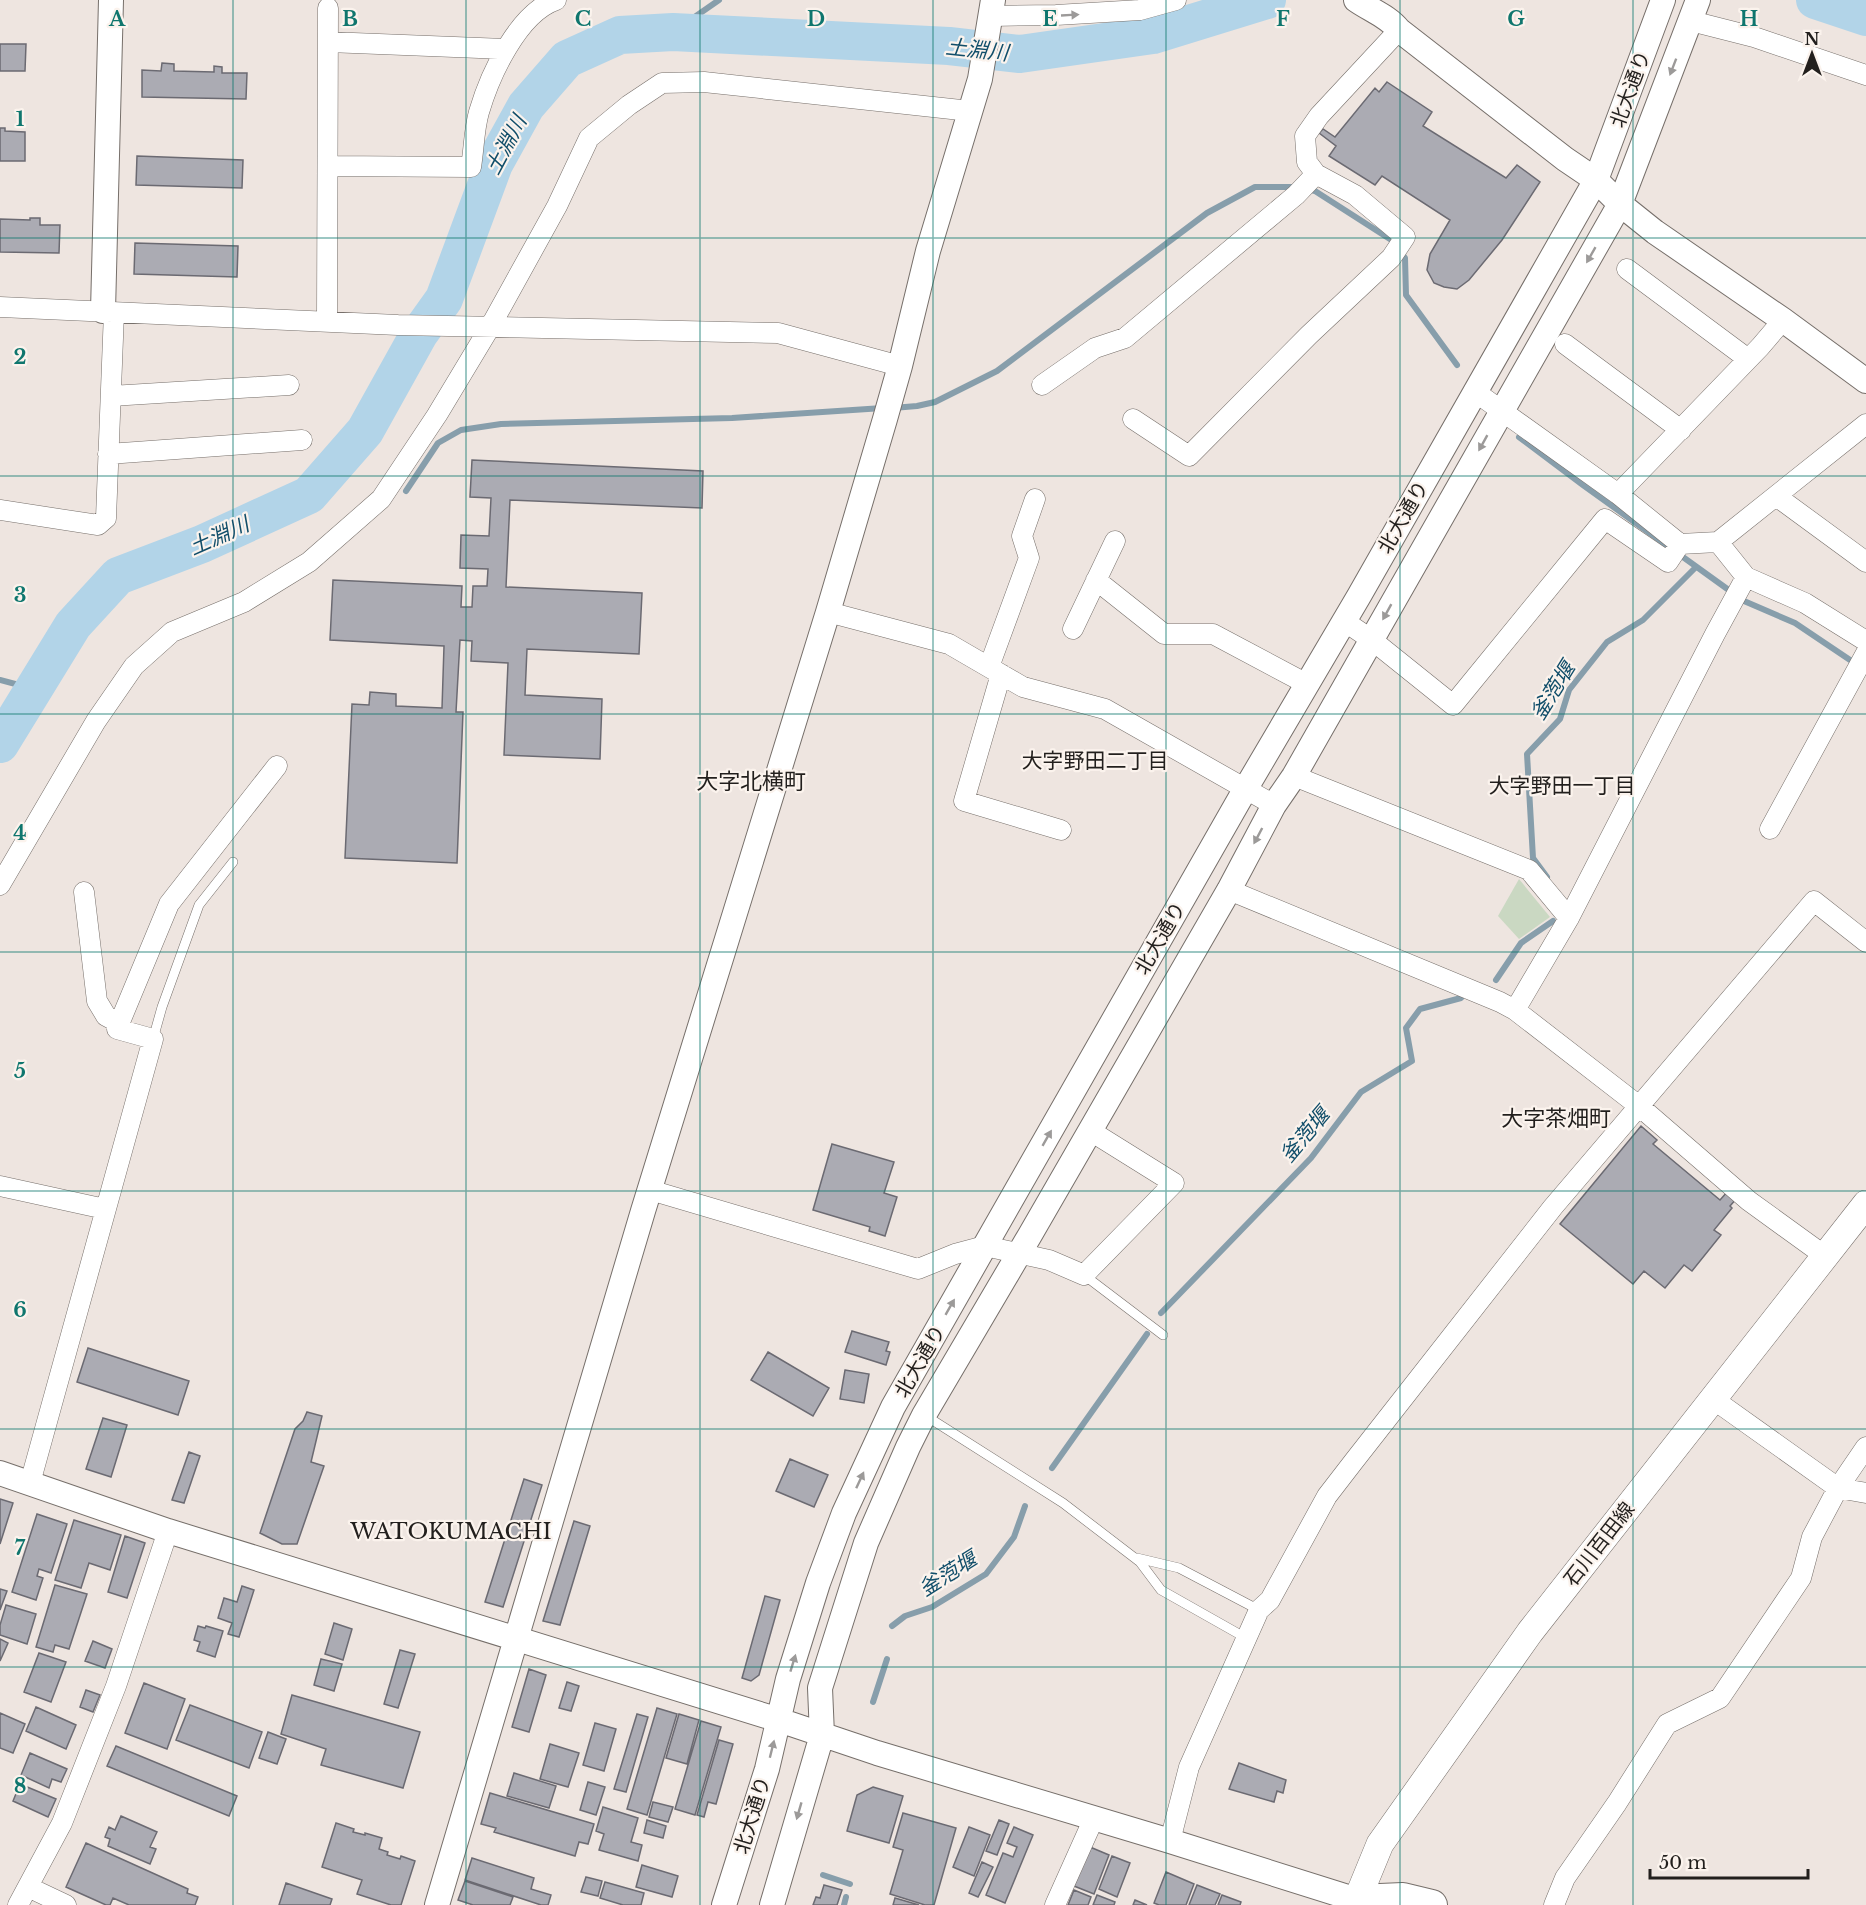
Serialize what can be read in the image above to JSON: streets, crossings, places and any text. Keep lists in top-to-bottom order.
{
  "streets": {
    "main road": ["石川百田線"],
    "street": ["北大通り"]
  },
  "districts": [
    "大字野田二丁目",
    "大字北横町",
    "大字野田一丁目",
    "大字茶畑町",
    "WATOKUMACHI"
  ],
  "water": ["土淵川", "釜萢堰"],
  "scale_bar": "50 m",
  "north": "top",
  "grid": {
    "columns": [
      "A",
      "B",
      "C",
      "D",
      "E",
      "F",
      "G",
      "H"
    ],
    "rows": [
      "1",
      "2",
      "3",
      "4",
      "5",
      "6",
      "7",
      "8"
    ]
  }
}
